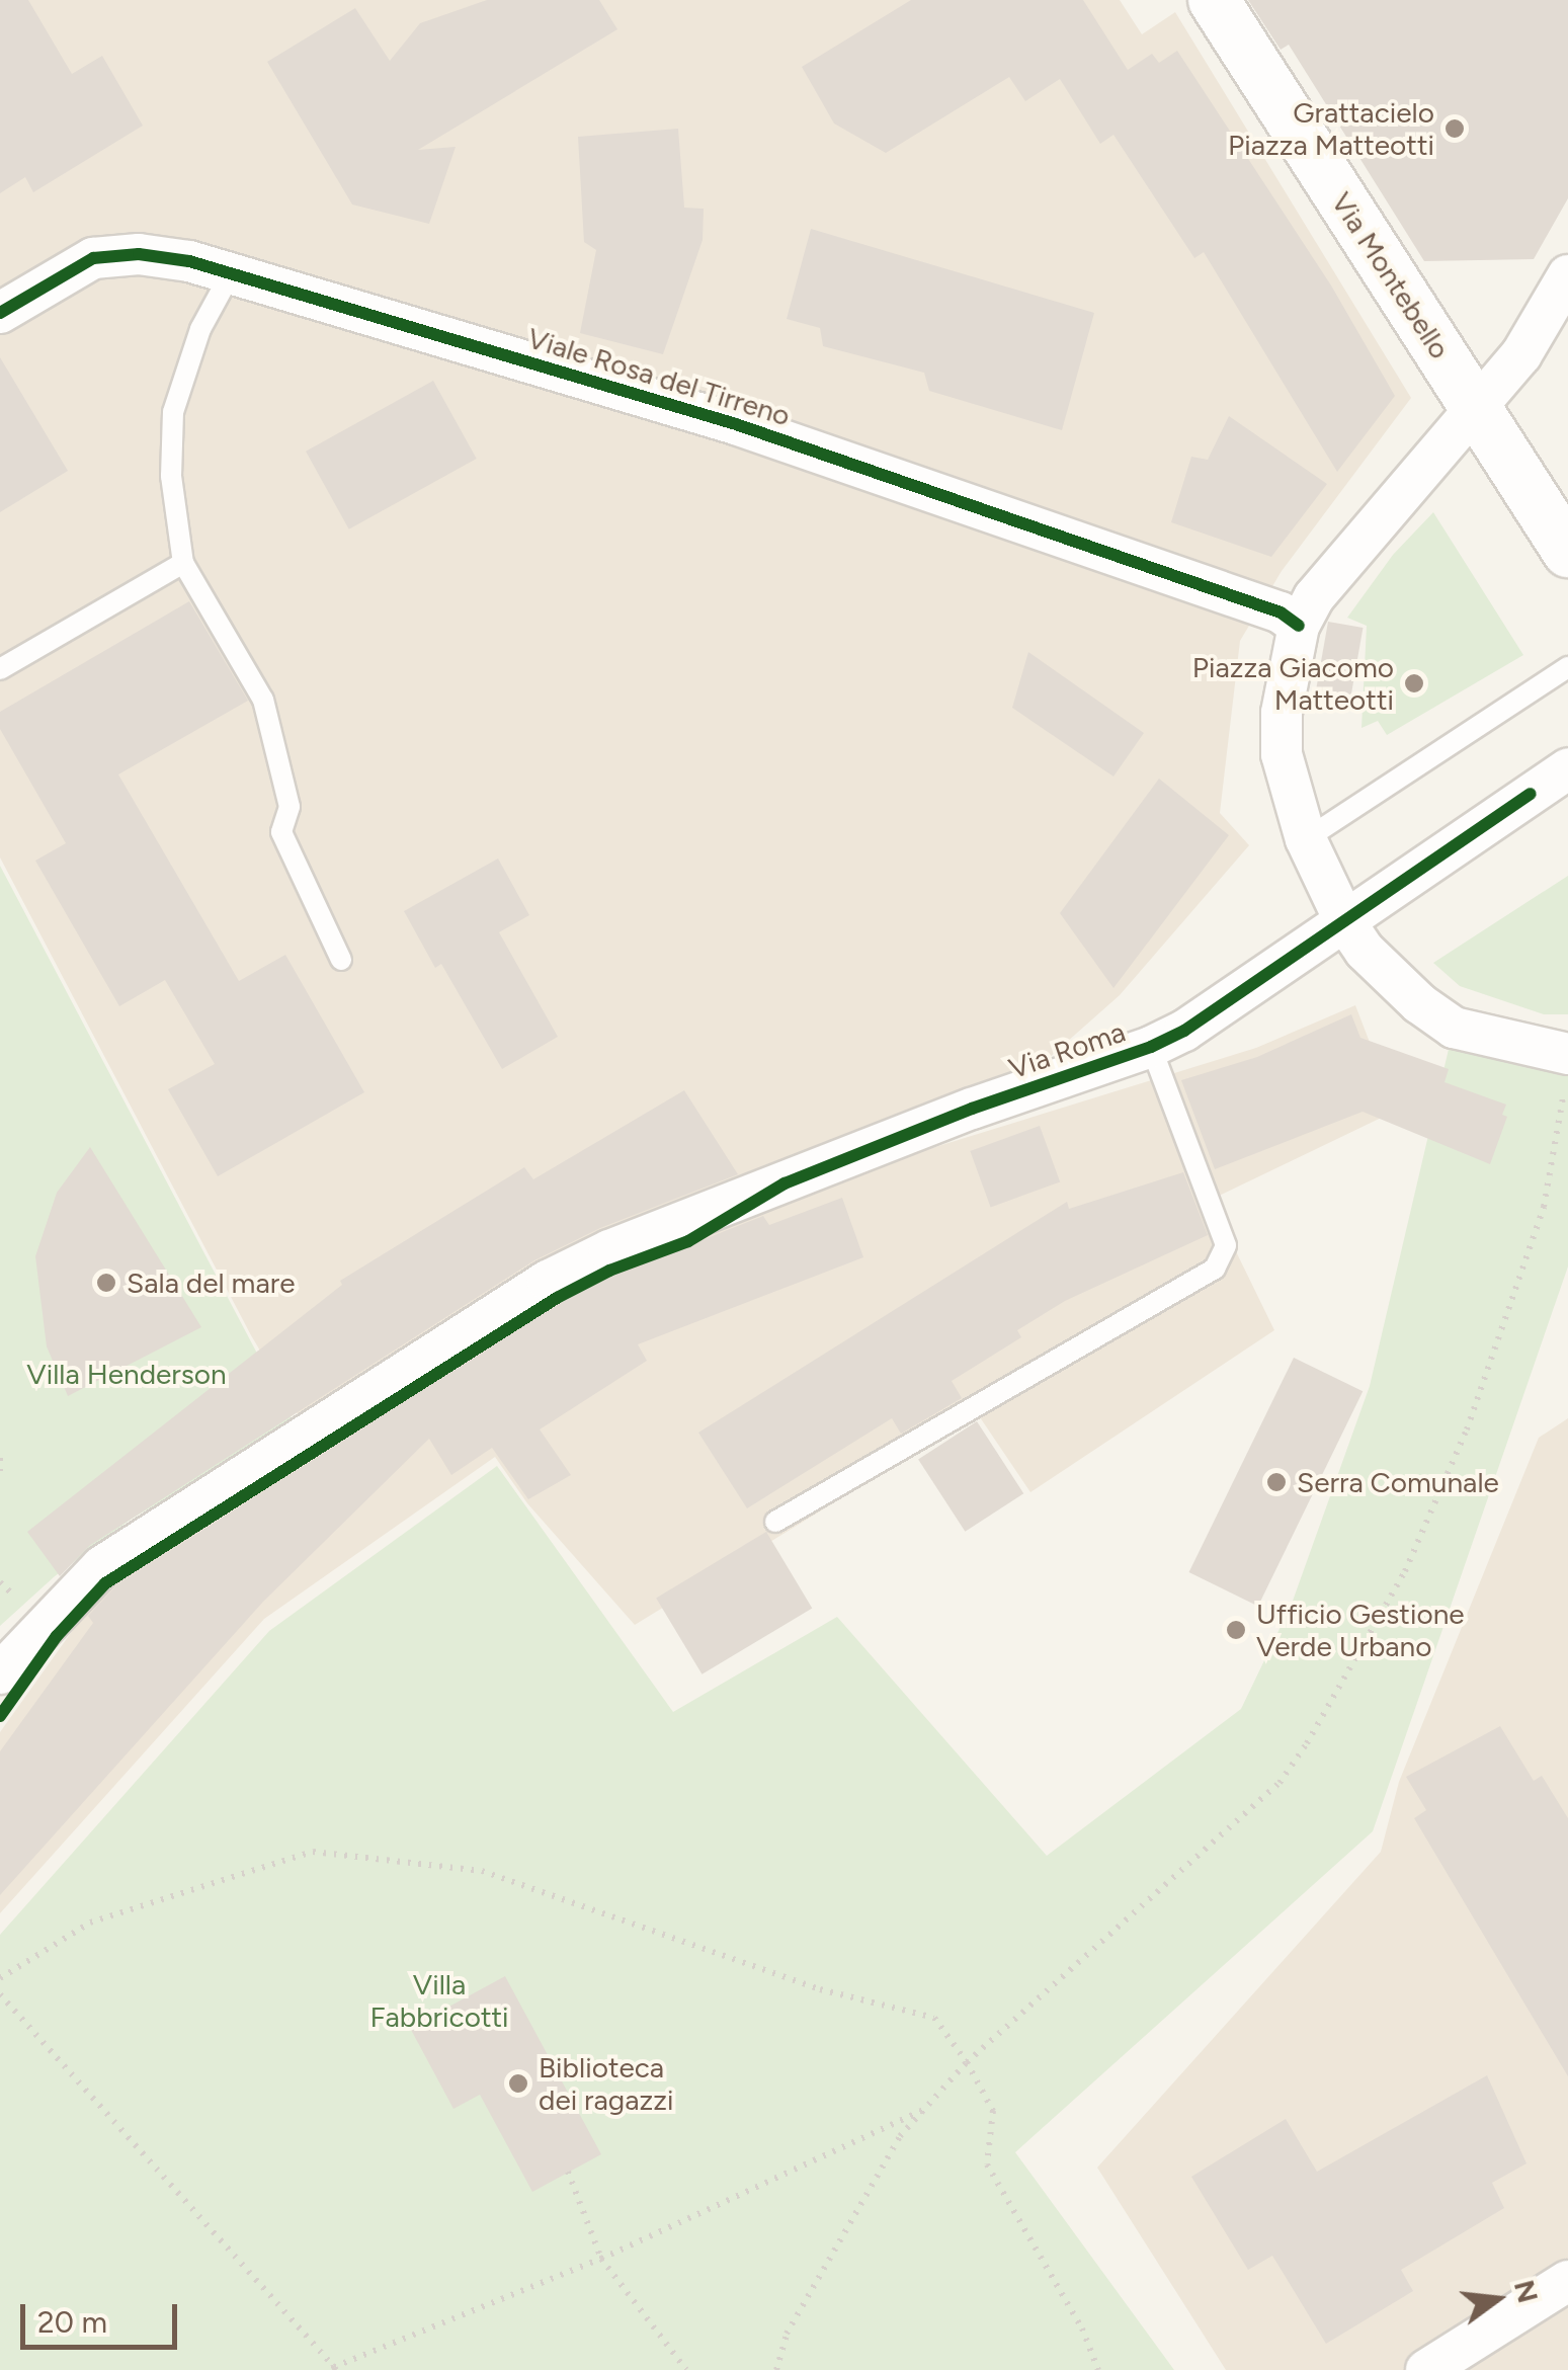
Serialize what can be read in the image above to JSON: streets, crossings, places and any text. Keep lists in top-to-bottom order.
{
  "streets": {
    "street": ["Via Montebello", "Viale Rosa del Tirreno", "Via Roma"]
  },
  "parks": ["Villa Henderson", "Villa Fabbricotti"],
  "places": [
    "Grattacielo Piazza Matteotti",
    "Piazza Giacomo Matteotti",
    "Sala del mare",
    "Serra Comunale",
    "Ufficio Gestione Verde Urbano",
    "Biblioteca dei ragazzi"
  ],
  "scale_bar": "20 m",
  "north": "right"
}
